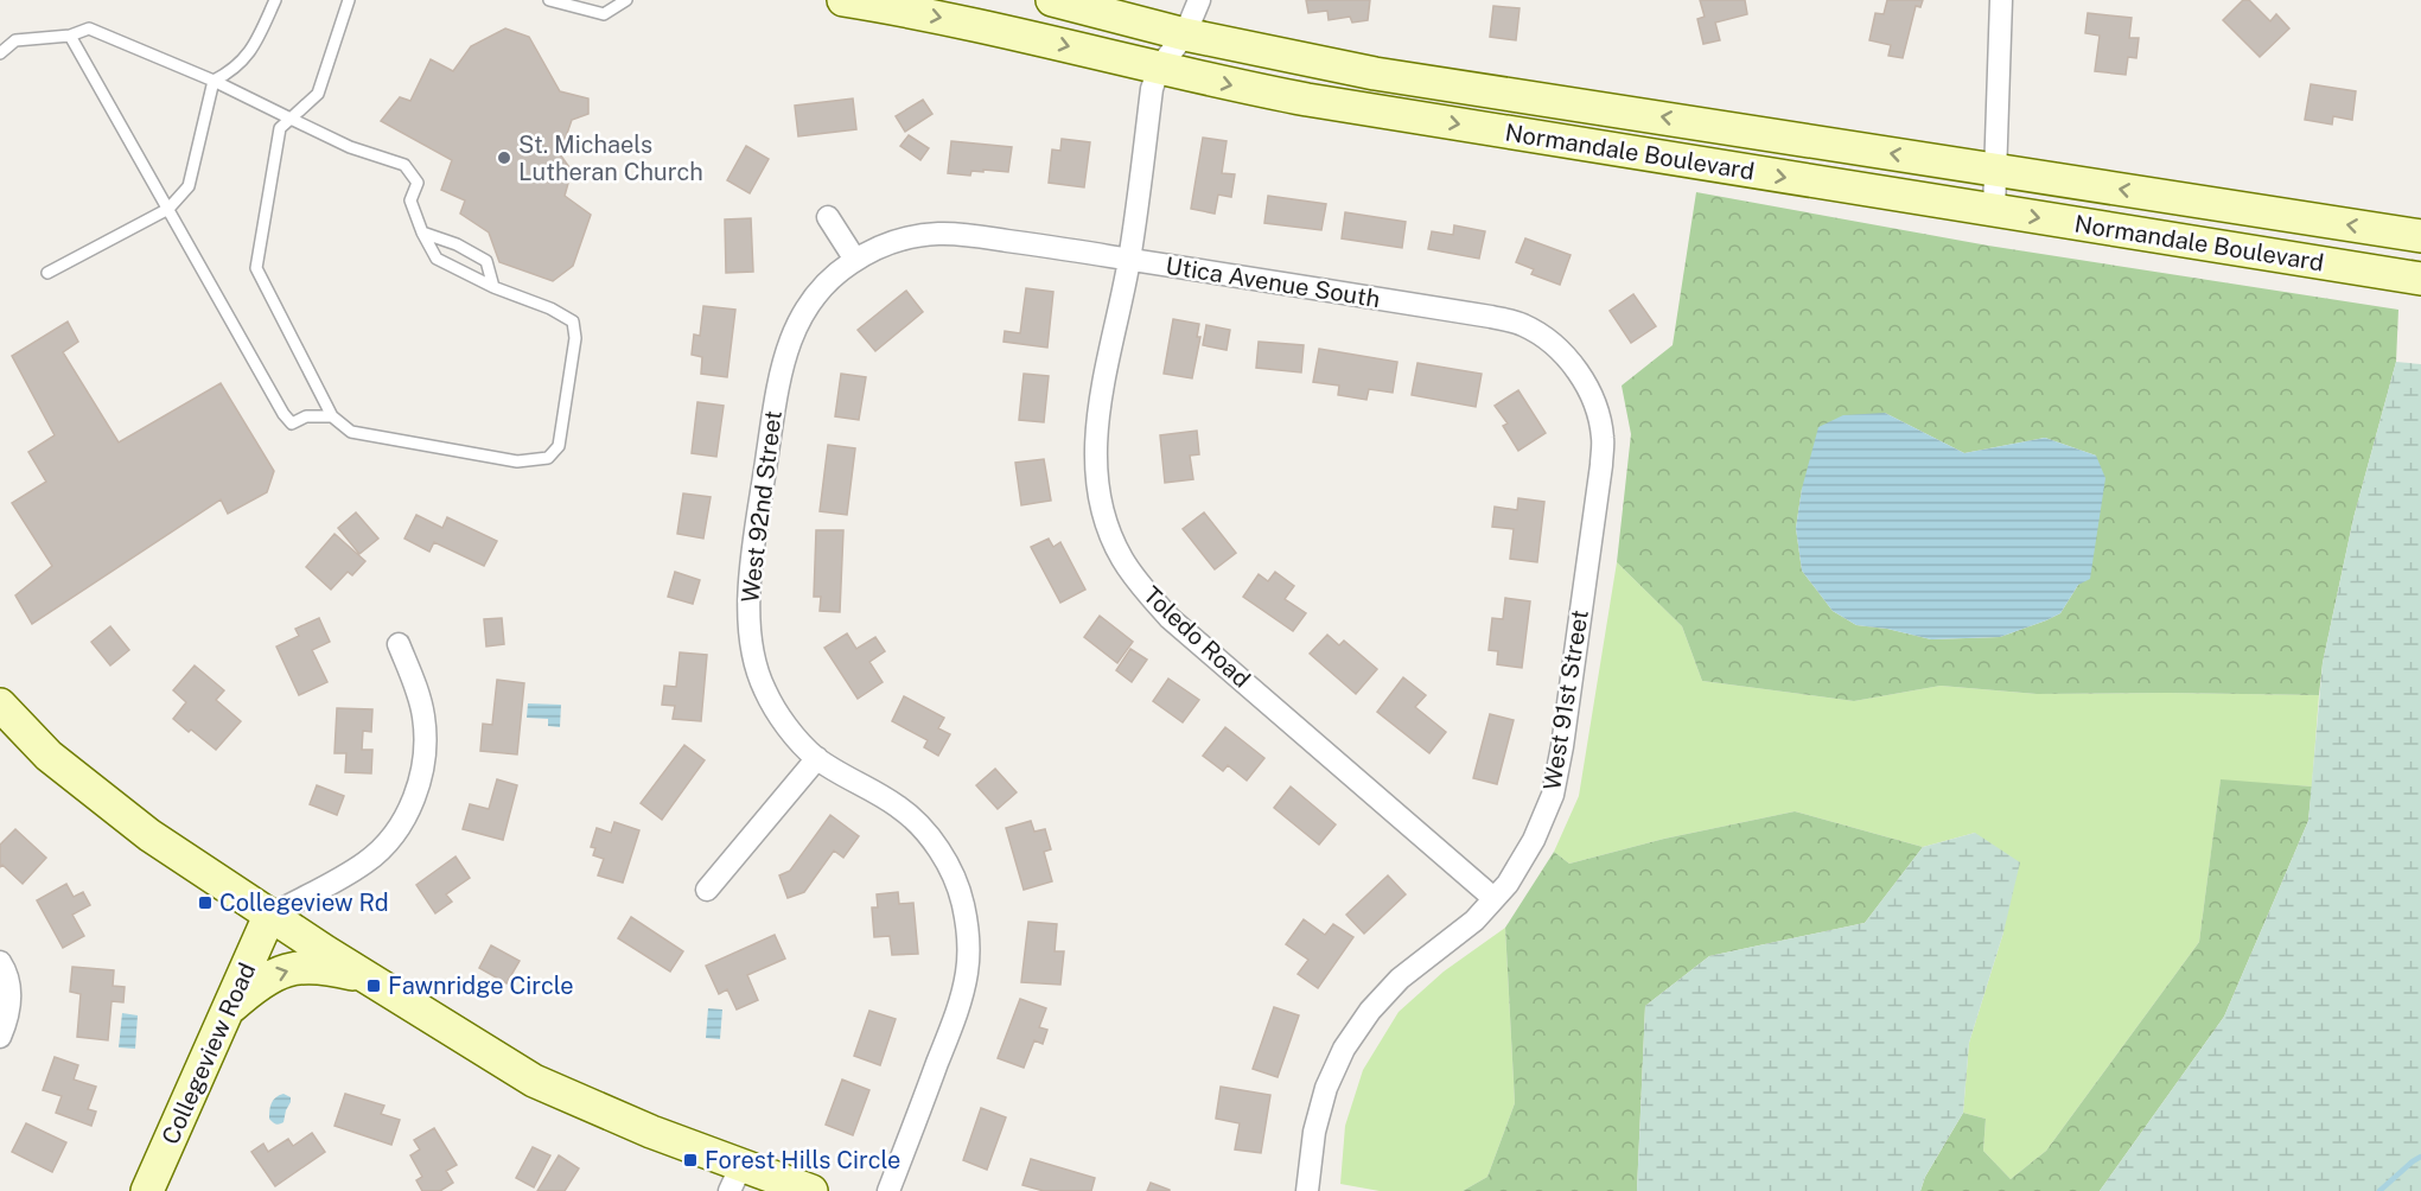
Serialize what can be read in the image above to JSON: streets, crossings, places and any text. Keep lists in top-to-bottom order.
{
  "streets": {
    "main road": ["Normandale Boulevard", "Collegeview Road"],
    "street": [
      "Utica Avenue South",
      "West 92nd Street",
      "Toledo Road",
      "West 91st Street"
    ]
  },
  "crossings": [
    ["Normandale Boulevard", "Toledo Road"],
    ["Utica Avenue South", "West 92nd Street"],
    ["Utica Avenue South", "Toledo Road"],
    ["Utica Avenue South", "West 91st Street"],
    ["Toledo Road", "West 91st Street"]
  ],
  "places": {
    "other": ["St. Michaels Lutheran Church"],
    "transit": ["Collegeview Rd", "Fawnridge Circle", "Forest Hills Circle"]
  }
}
